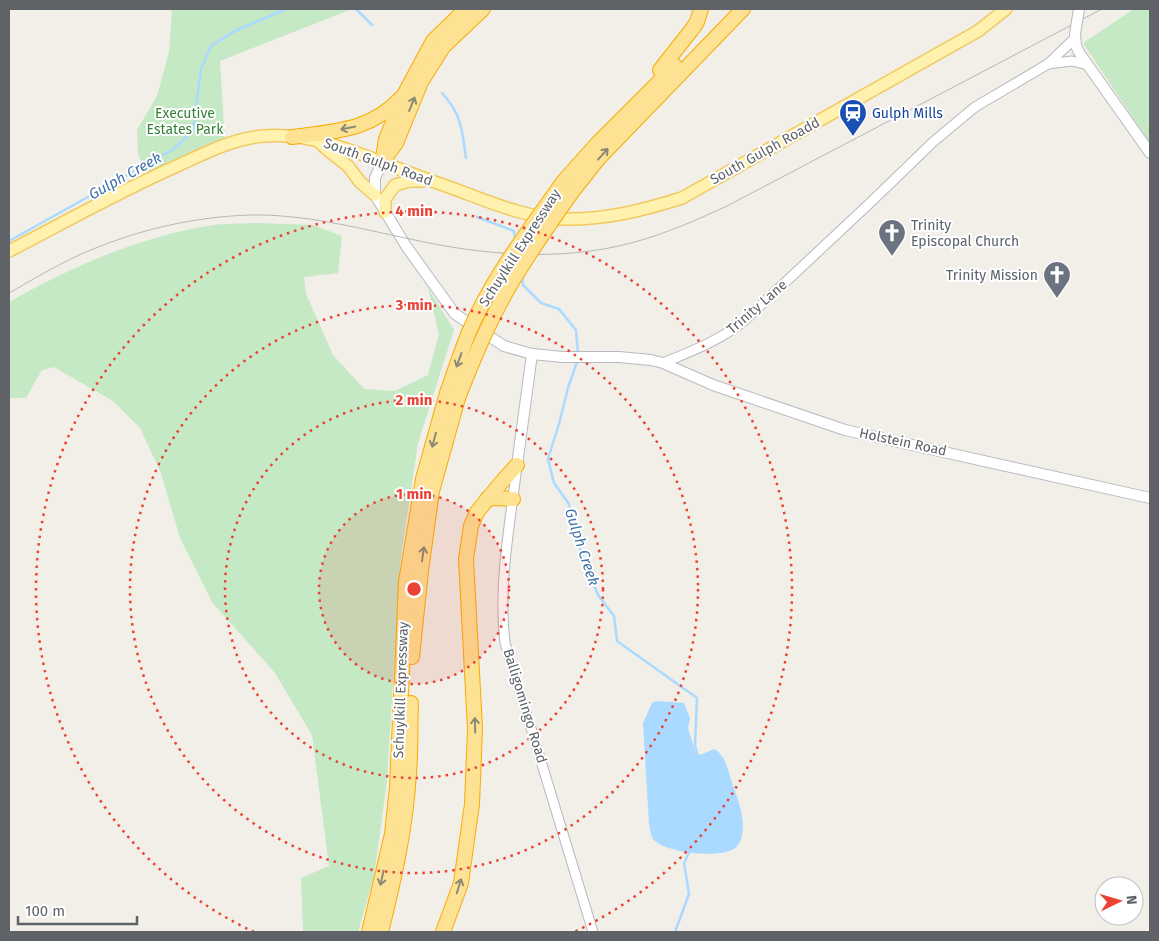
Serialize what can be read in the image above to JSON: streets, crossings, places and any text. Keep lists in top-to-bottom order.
{
  "streets": {
    "highway": ["Schuylkill Expressway"],
    "main road": [
      "South Gulph Roadd",
      "South Gulph Road",
      "Holstein Road",
      "Balligomingo Road"
    ],
    "street": ["Trinity Lane"]
  },
  "crossings": [
    ["South Gulph Roadd", "South Gulph Road"],
    ["Trinity Lane", "Holstein Road"]
  ],
  "water": ["Gulph Creek"],
  "parks": ["Executive Estates Park"],
  "places": {
    "station": ["Gulph Mills"],
    "church": ["Trinity Episcopal Church", "Trinity Mission"]
  },
  "scale_bar": "100 m",
  "north": "right",
  "rings": [
    "4 min",
    "3 min",
    "2 min",
    "1 min"
  ]
}
